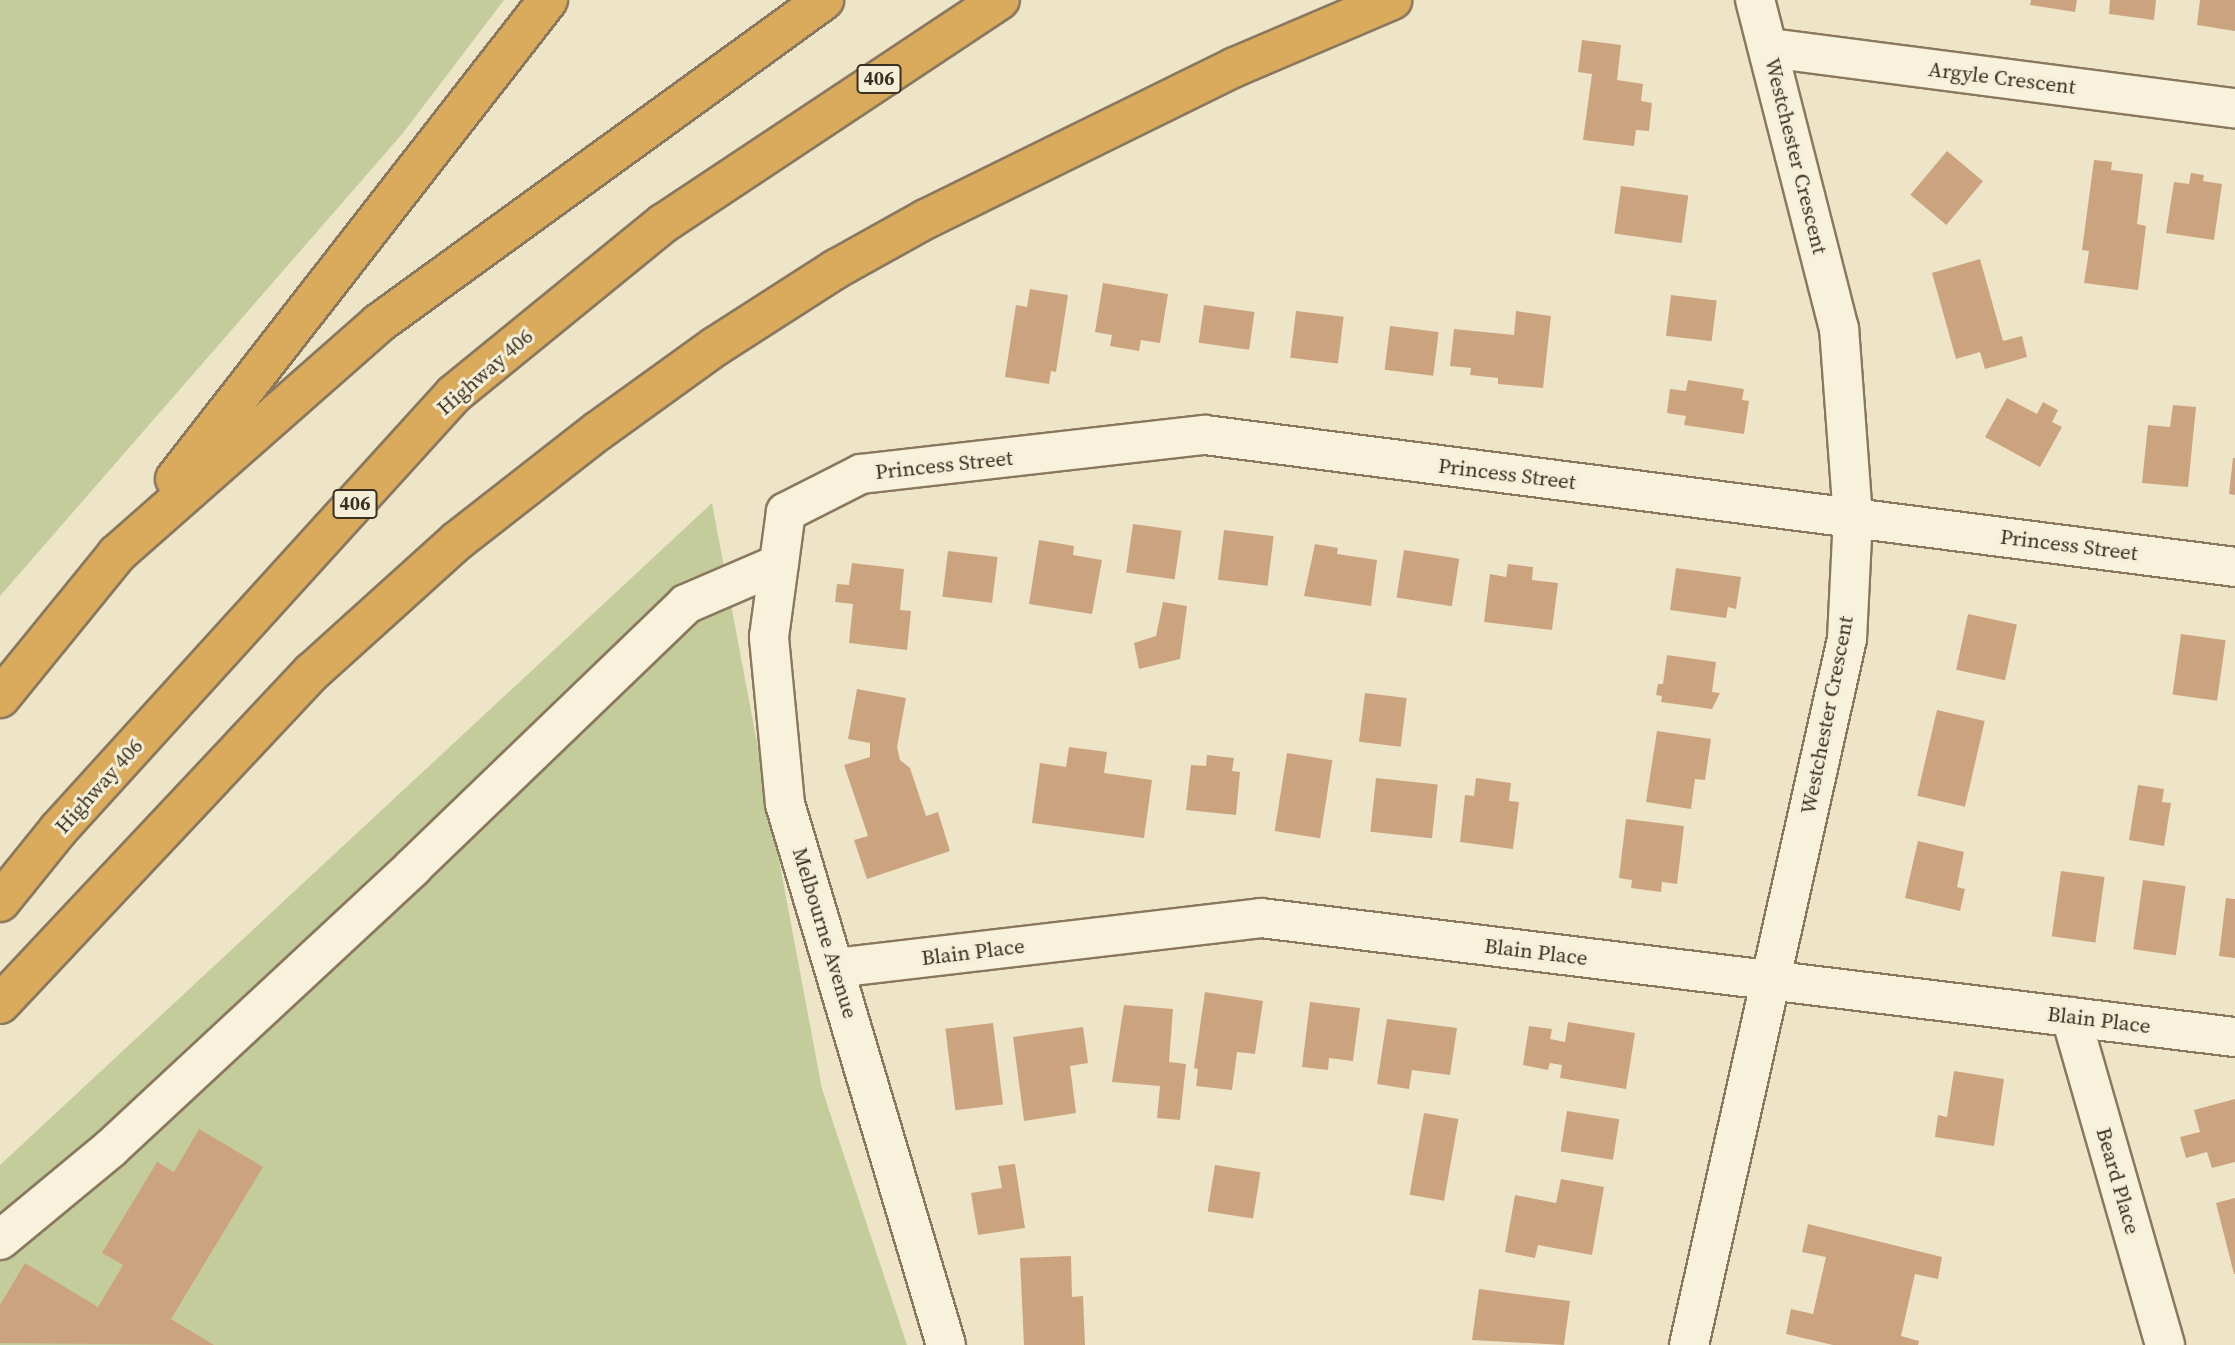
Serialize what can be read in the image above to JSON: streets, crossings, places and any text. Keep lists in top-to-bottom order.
{
  "streets": {
    "highway": ["406", "Highway 406"],
    "street": [
      "Argyle Crescent",
      "Westchester Crescent",
      "Princess Street",
      "Melbourne Avenue",
      "Blain Place",
      "Beard Place"
    ]
  },
  "crossings": [
    ["Argyle Crescent", "Westchester Crescent"],
    ["Westchester Crescent", "Princess Street"],
    ["Westchester Crescent", "Blain Place"],
    ["Princess Street", "Melbourne Avenue"],
    ["Melbourne Avenue", "Blain Place"],
    ["Blain Place", "Beard Place"]
  ]
}
